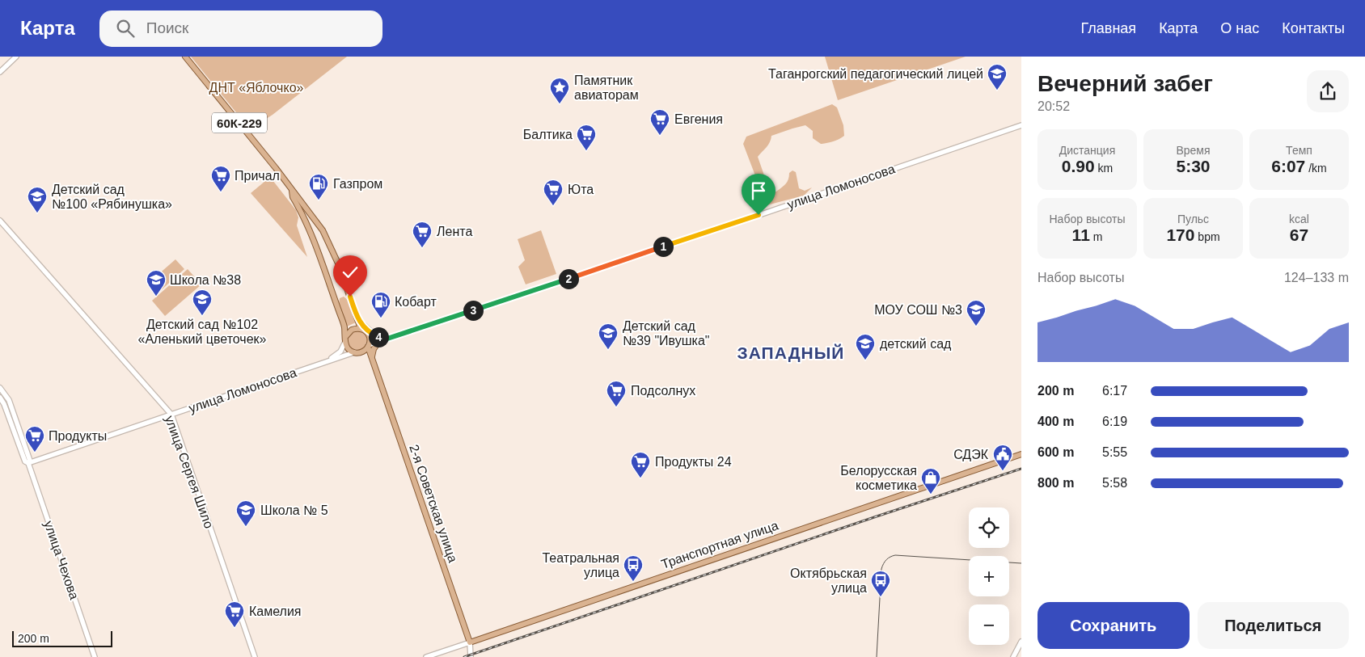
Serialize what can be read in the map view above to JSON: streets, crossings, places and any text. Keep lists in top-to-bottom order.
{
  "streets": {
    "main road": ["60К-229", "2-я Советская улица", "Транспортная улица"],
    "street": ["улица Ломоносова", "улица Сергея Шило", "улица Чехова"]
  },
  "crossings": [
    ["улица Ломоносова", "улица Сергея Шило"],
    ["улица Ломоносова", "2-я Советская улица"],
    ["улица Ломоносова", "улица Чехова"],
    ["2-я Советская улица", "Транспортная улица"]
  ],
  "districts": ["ЗАПАДНЫЙ"],
  "parks": ["ДНТ «Яблочко»"],
  "places": {
    "school or university": [
      "Таганрогский педагогический лицей",
      "Детский сад №100 «Рябинушка»",
      "Школа №38",
      "Детский сад №102 «Аленький цветочек»",
      "МОУ СОШ №3",
      "Детский сад №39 \"Ивушка\"",
      "детский сад",
      "Школа № 5"
    ],
    "place": ["Памятник авиаторам"],
    "supermarket": [
      "Евгения",
      "Балтика",
      "Причал",
      "Юта",
      "Лента",
      "Подсолнух",
      "Продукты",
      "Продукты 24",
      "Камелия"
    ],
    "fuel station": ["Газпром", "Кобарт"],
    "public building": ["СДЭК"],
    "shop": ["Белорусская косметика"],
    "bus stop": ["Театральная улица", "Октябрьская улица"]
  },
  "scale_bar": "200 m",
  "page": {
    "header": "Карта",
    "search": "Поиск",
    "nav": [
      "Главная",
      "Карта",
      "О нас",
      "Контакты"
    ],
    "heading": ["Вечерний забег", "20:52"],
    "stats": [
      ["Дистанция", "0.90 km"],
      ["Время", "5:30"],
      ["Темп", "6:07 /km"],
      ["Набор высоты", "11 m"],
      ["Пульс", "170 bpm"],
      ["kcal", "67"]
    ],
    "pins": [
      "1",
      "2",
      "3",
      "4"
    ],
    "chart": ["Набор высоты", "124–133 m"],
    "list": [
      {
        "name": "200 m",
        "note": "6:17"
      },
      {
        "name": "400 m",
        "note": "6:19"
      },
      {
        "name": "600 m",
        "note": "5:55"
      },
      {
        "name": "800 m",
        "note": "5:58"
      }
    ],
    "map_buttons": ["+", "−"],
    "buttons": ["Сохранить", "Поделиться"],
    "scale": "200 m"
  }
}
